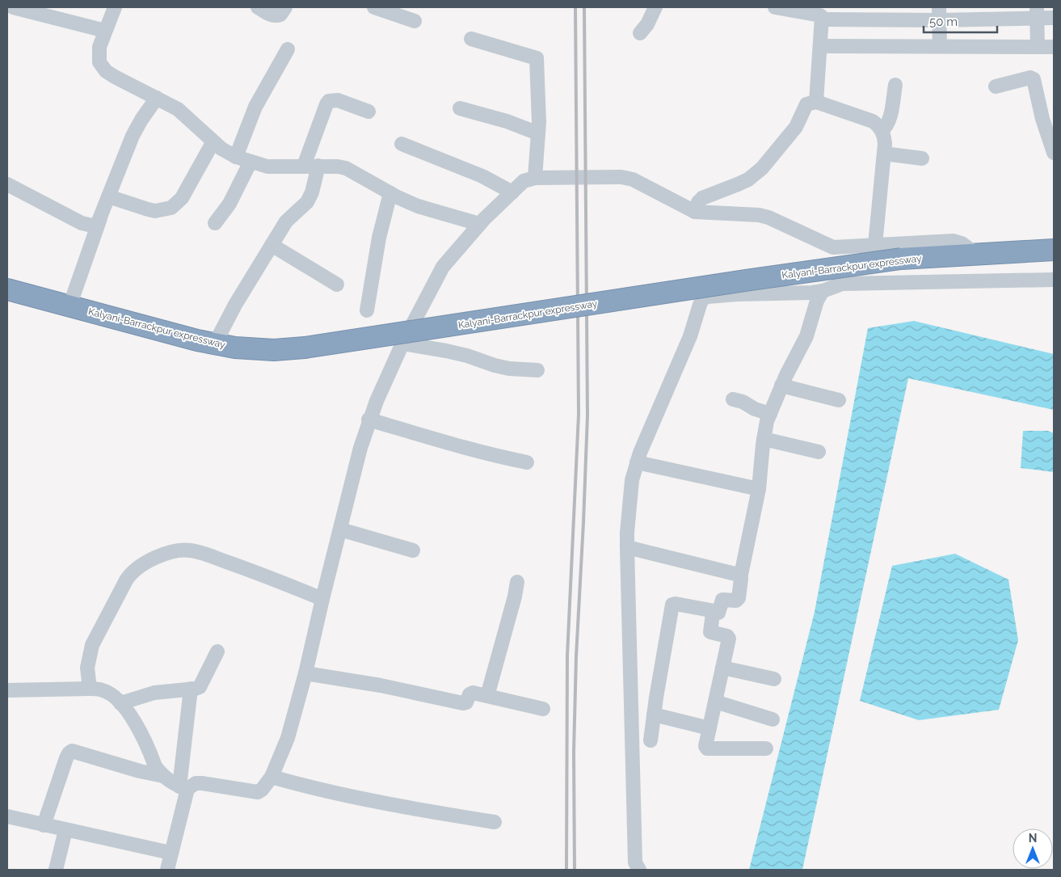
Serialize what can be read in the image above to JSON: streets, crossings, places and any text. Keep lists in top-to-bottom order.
{
  "streets": {
    "highway": ["Kalyani-Barrackpur expressway"]
  },
  "scale_bar": "50 m",
  "north": "top"
}
